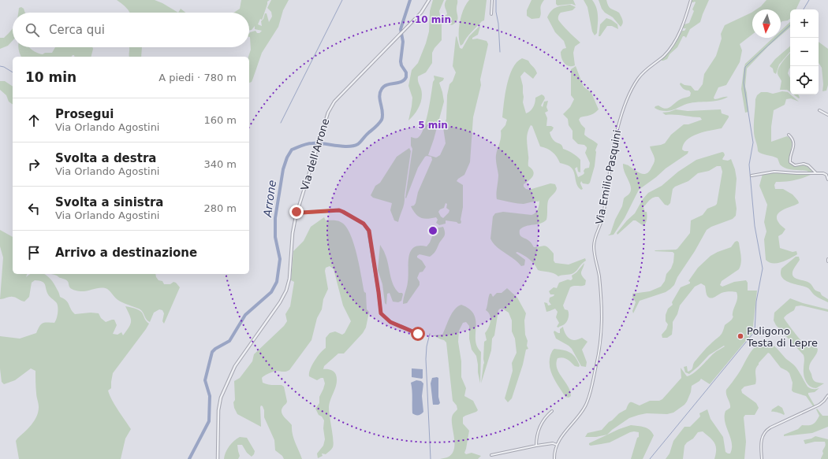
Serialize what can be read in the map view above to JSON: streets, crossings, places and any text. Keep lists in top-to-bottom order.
{
  "streets": {
    "street": ["Via dell'Arrone", "Via Emilio Pasquini"]
  },
  "water": ["Arrone"],
  "places": ["Poligono Testa di Lepre"],
  "north": "bottom",
  "page": {
    "map_buttons": ["+", "−"],
    "search": "Cerca qui",
    "heading": ["10 min", "A piedi · 780 m"],
    "list": [
      ["Prosegui", "Via Orlando Agostini", "160 m"],
      ["Svolta a destra", "Via Orlando Agostini", "340 m"],
      ["Svolta a sinistra", "Via Orlando Agostini", "280 m"],
      "Arrivo a destinazione"
    ]
  },
  "rings": ["10 min", "5 min"]
}
